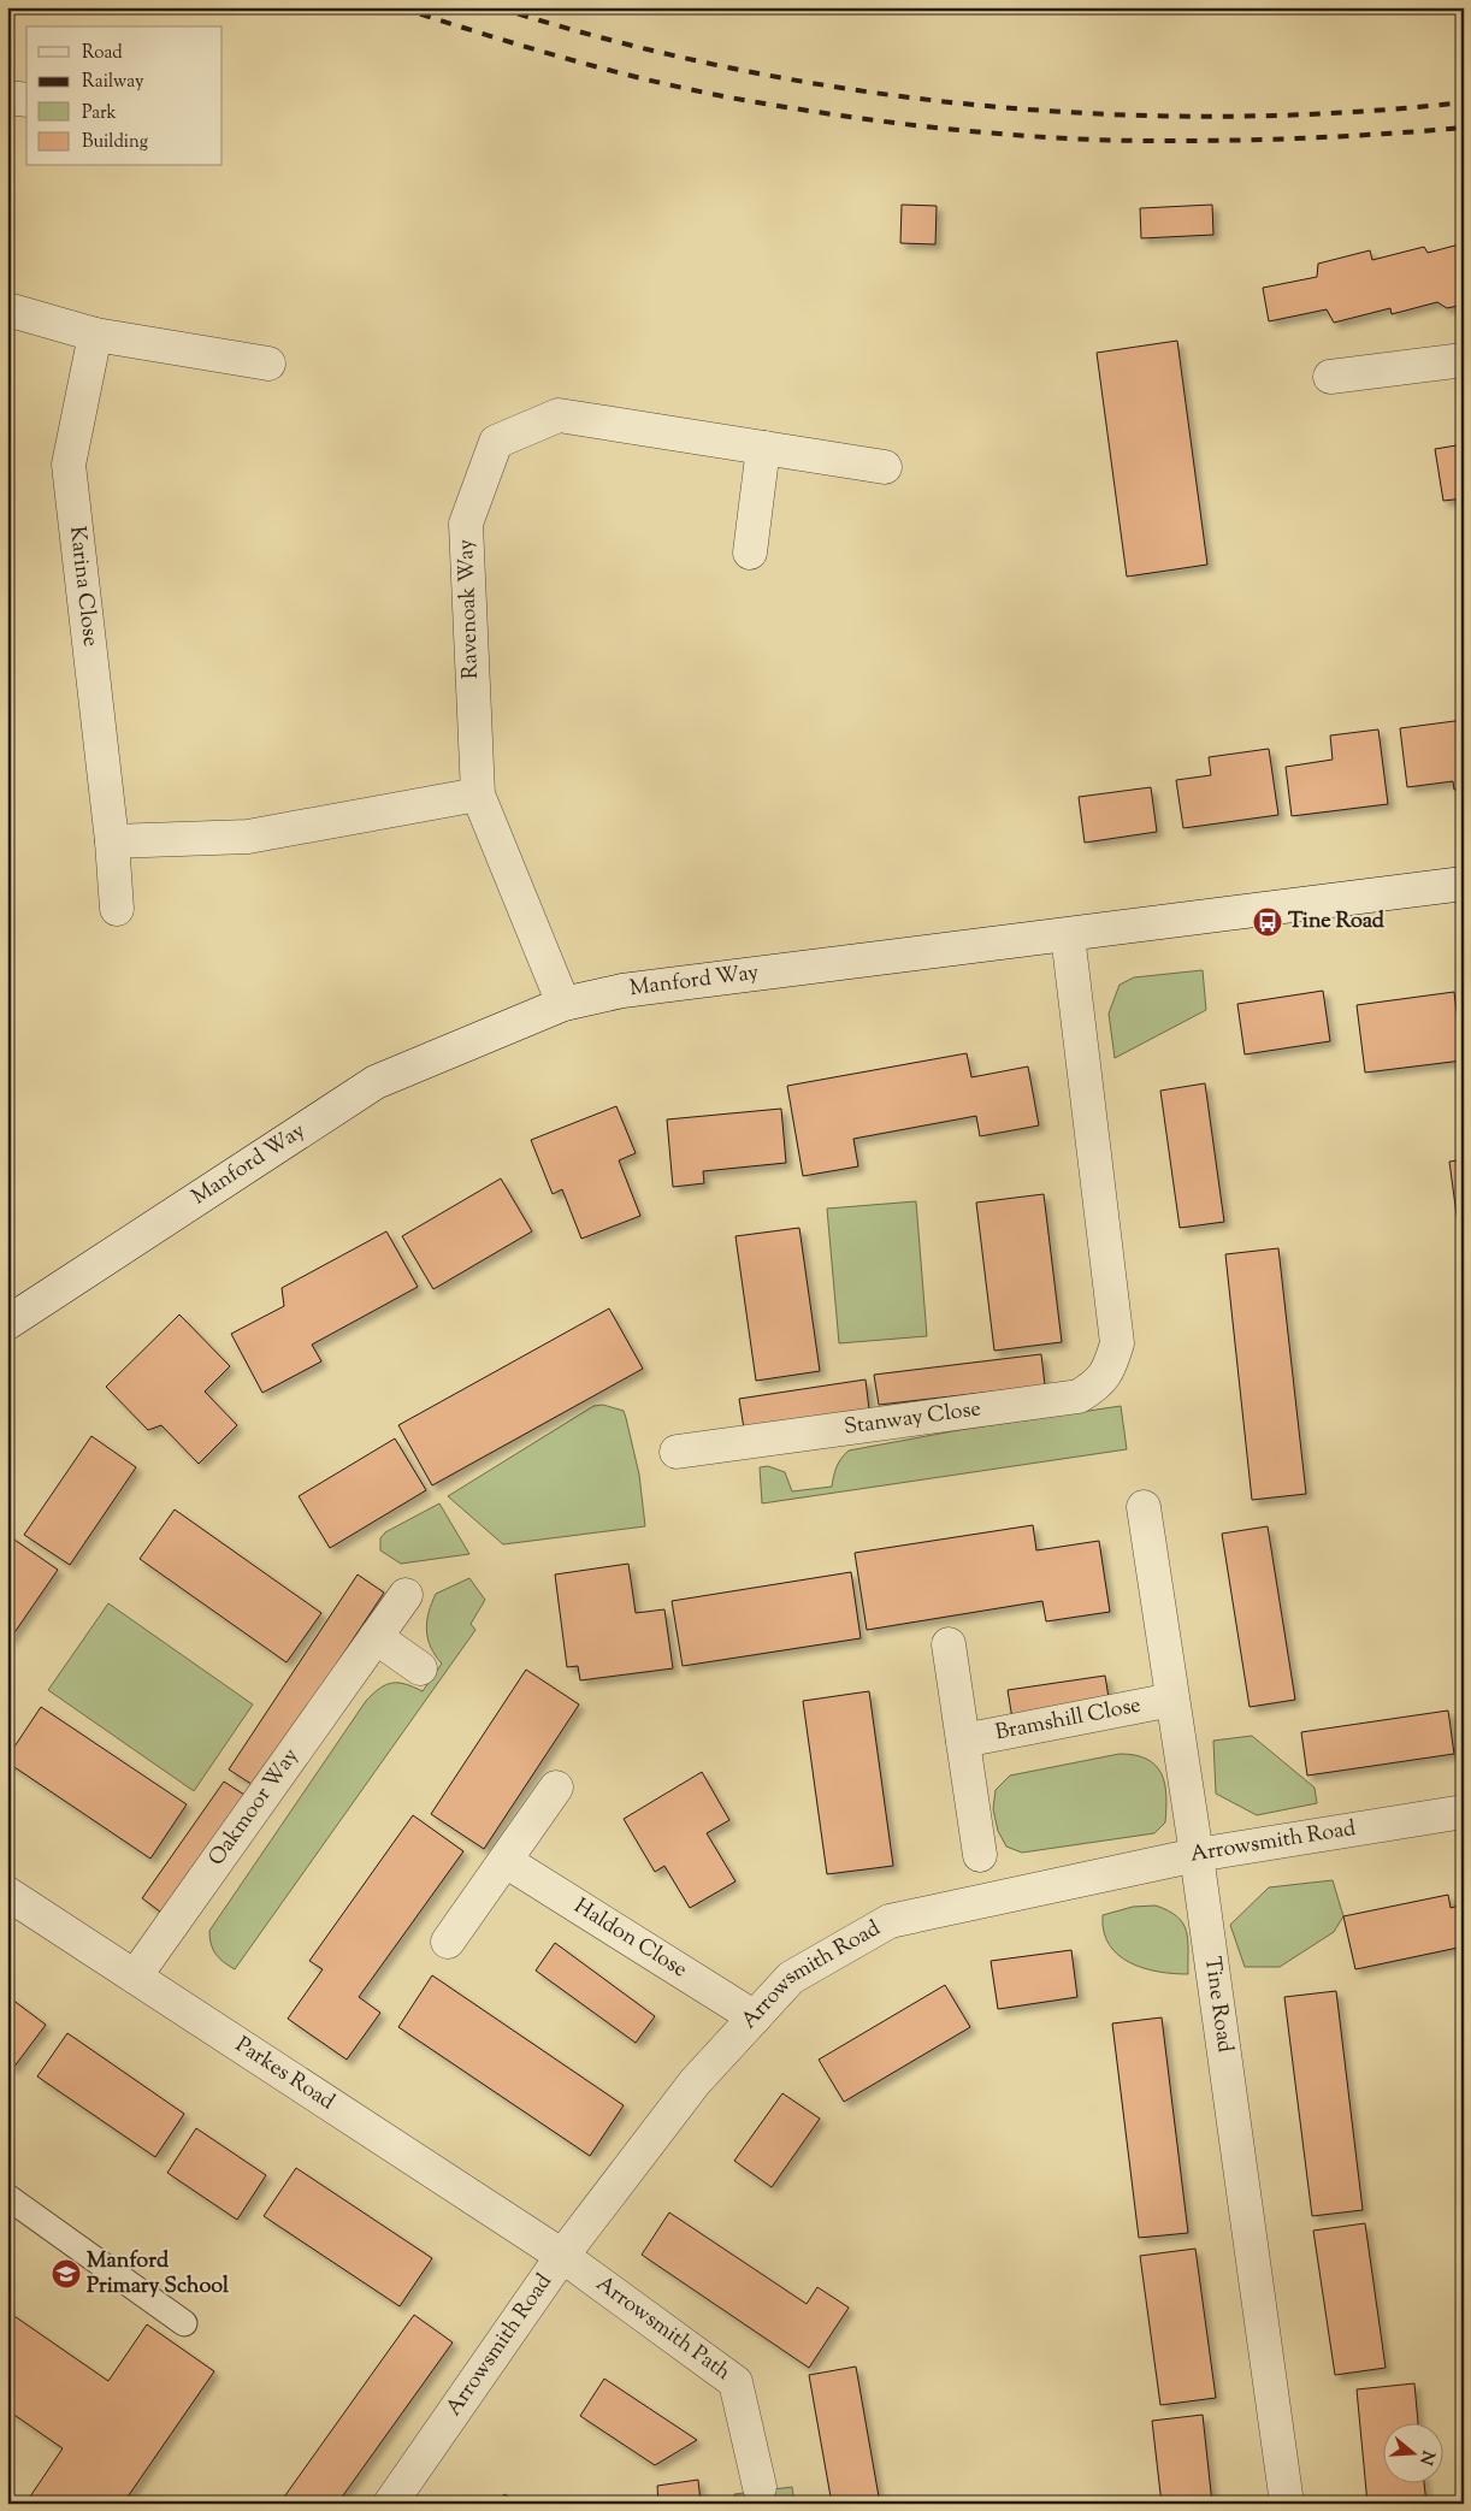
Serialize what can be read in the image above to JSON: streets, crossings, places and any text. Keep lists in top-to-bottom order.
{
  "streets": {
    "street": [
      "Karina Close",
      "Ravenoak Way",
      "Manford Way",
      "Stanway Close",
      "Bramshill Close",
      "Oakmoor Way",
      "Arrowsmith Road",
      "Haldon Close",
      "Tine Road",
      "Parkes Road",
      "Arrowsmith Path"
    ]
  },
  "crossings": [
    ["Ravenoak Way", "Manford Way"],
    ["Manford Way", "Stanway Close"],
    ["Bramshill Close", "Tine Road"],
    ["Oakmoor Way", "Parkes Road"],
    ["Arrowsmith Road", "Haldon Close"],
    ["Arrowsmith Road", "Tine Road"],
    ["Arrowsmith Road", "Parkes Road"],
    ["Arrowsmith Road", "Arrowsmith Path"],
    ["Parkes Road", "Arrowsmith Path"]
  ],
  "places": {
    "bus stop": ["Tine Road"],
    "school or university": ["Manford Primary School"]
  },
  "legend": [
    "Road",
    "Railway",
    "Park",
    "Building"
  ],
  "north": "right"
}
